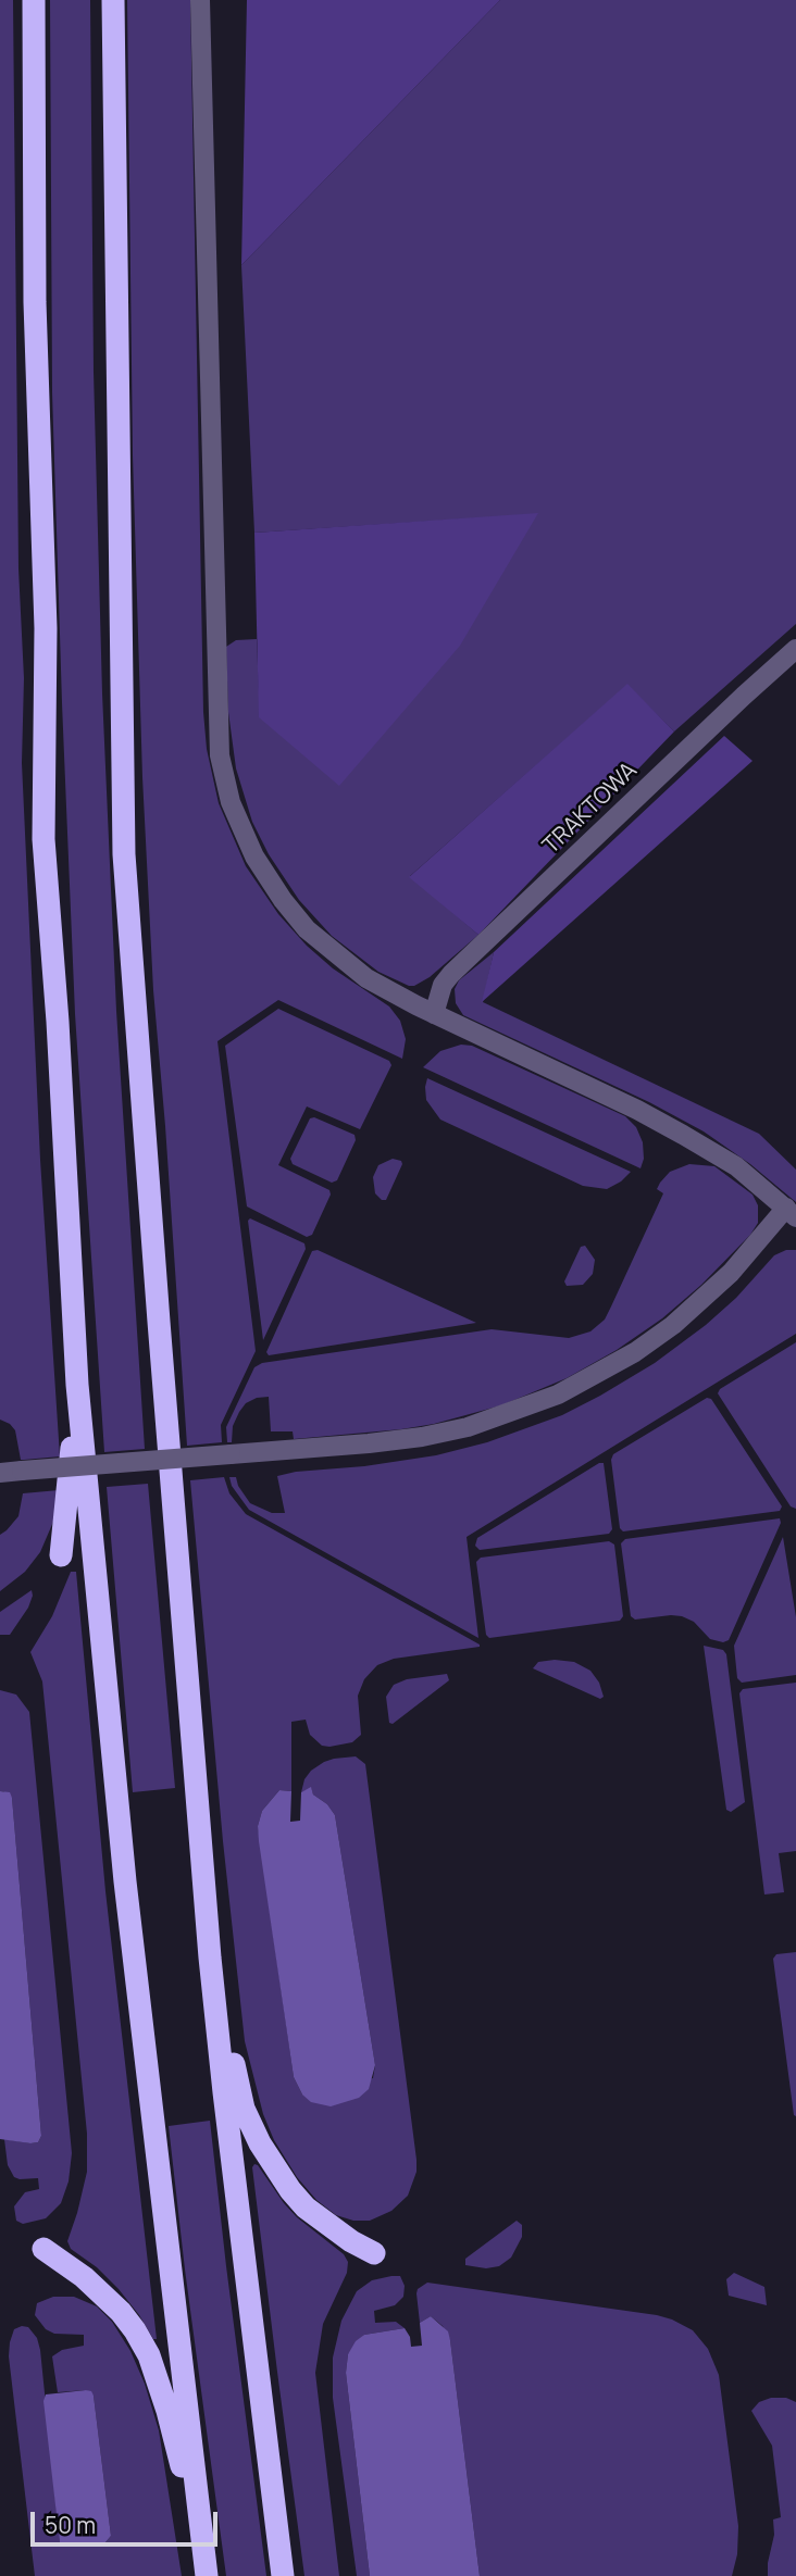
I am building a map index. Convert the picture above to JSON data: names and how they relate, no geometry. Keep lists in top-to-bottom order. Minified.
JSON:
{"streets":{"street":["TRAKTOWA"]},"scale_bar":"50 m"}
